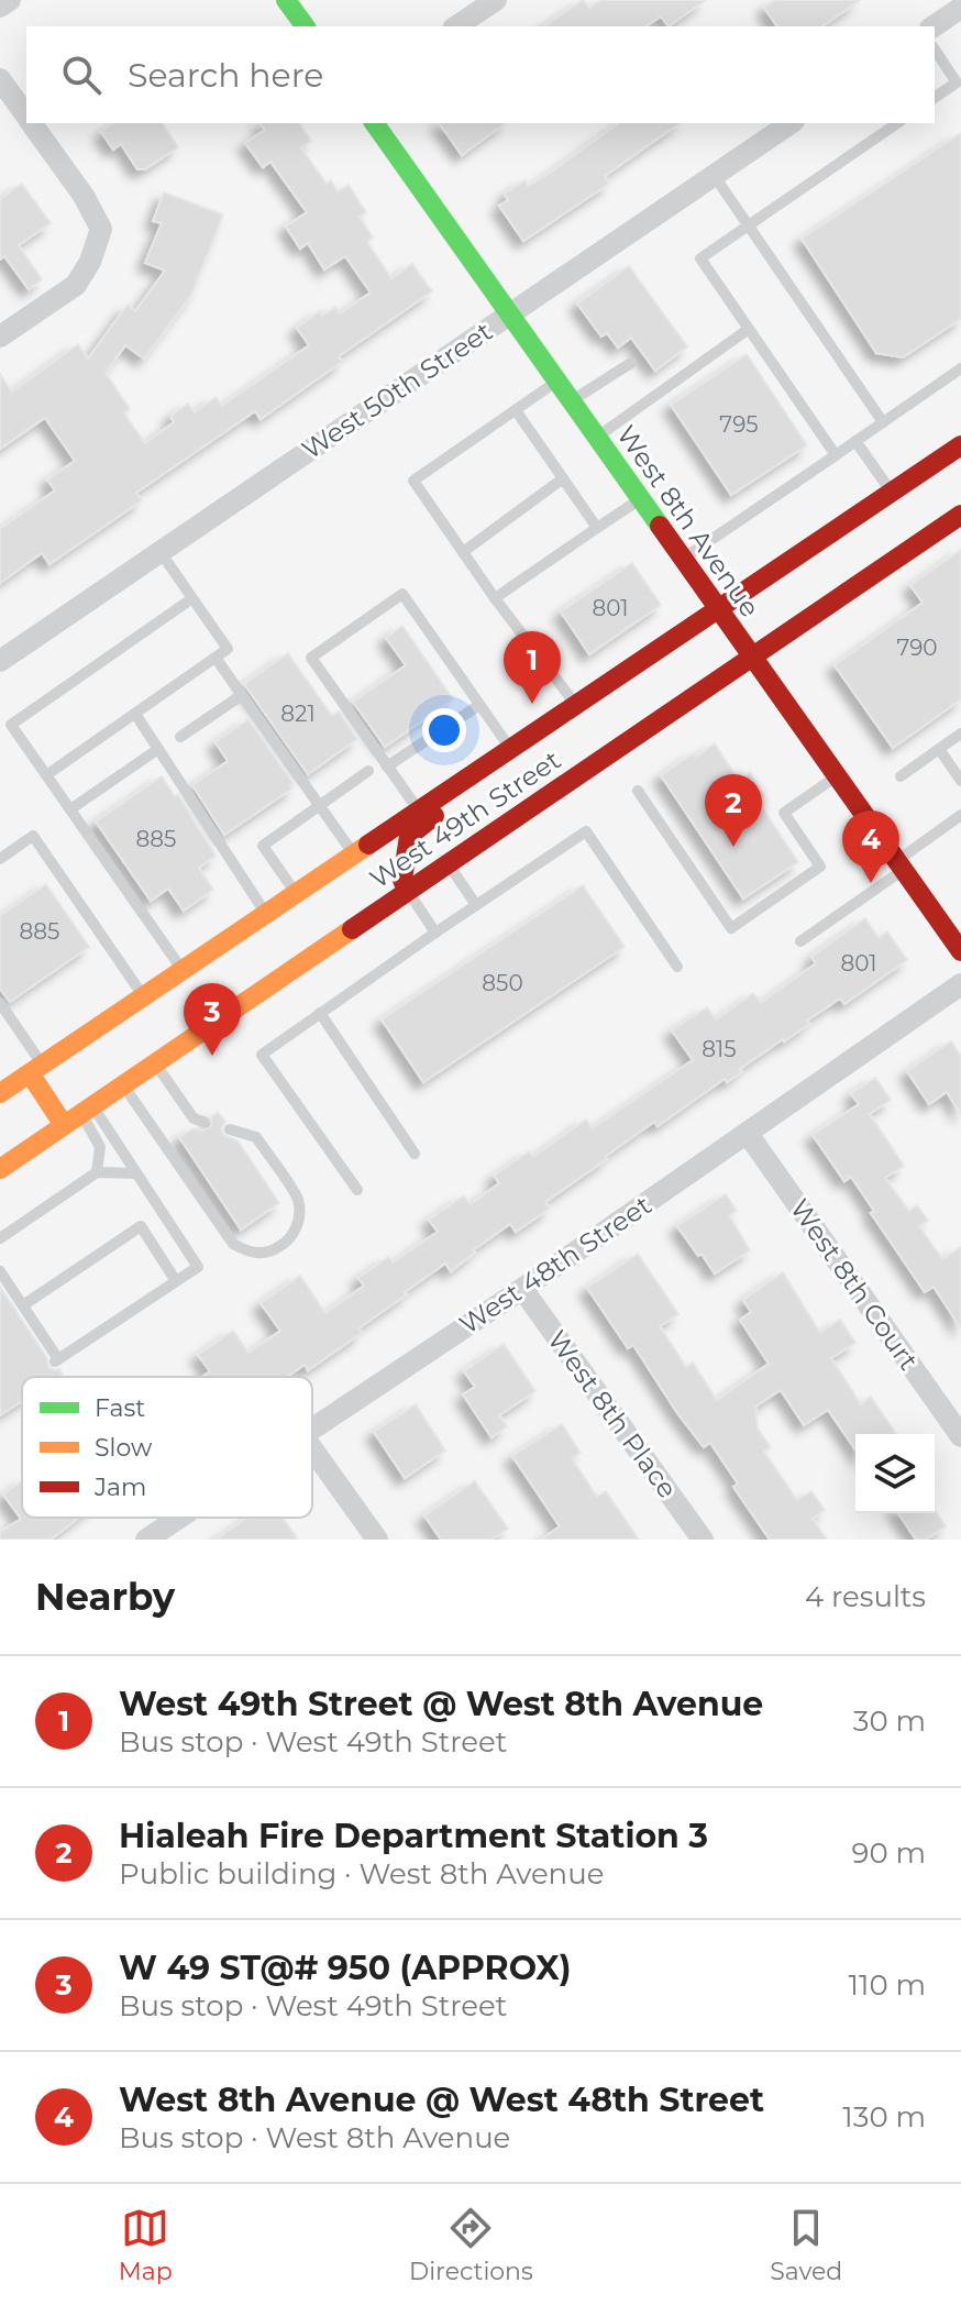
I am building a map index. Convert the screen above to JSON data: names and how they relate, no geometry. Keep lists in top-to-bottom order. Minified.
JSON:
{"streets":{"main road":["West 8th Avenue","West 49th Street"],"street":["West 50th Street","West 48th Street","West 8th Court","West 8th Place"]},"crossings":[["West 50th Street","West 8th Avenue"],["West 8th Avenue","West 49th Street"],["West 48th Street","West 8th Court"],["West 48th Street","West 8th Place"]],"house_numbers":["795","801","790","821","885","885","801","850","815"],"legend":["Fast","Slow","Jam"],"page":{"search":"Search here","pins":["1","2","4","3"],"heading":["Nearby","4 results"],"list":[{"mark":"1","name":"West 49th Street @ West 8th Avenue","note":"Bus stop · West 49th Street","value":"30 m"},{"mark":"2","name":"Hialeah Fire Department Station 3","note":"Public building · West 8th Avenue","value":"90 m"},{"mark":"3","name":"W 49 ST@# 950 (APPROX)","note":"Bus stop · West 49th Street","value":"110 m"},{"mark":"4","name":"West 8th Avenue @ West 48th Street","note":"Bus stop · West 8th Avenue","value":"130 m"}],"nav":["Map","Directions","Saved"]}}
